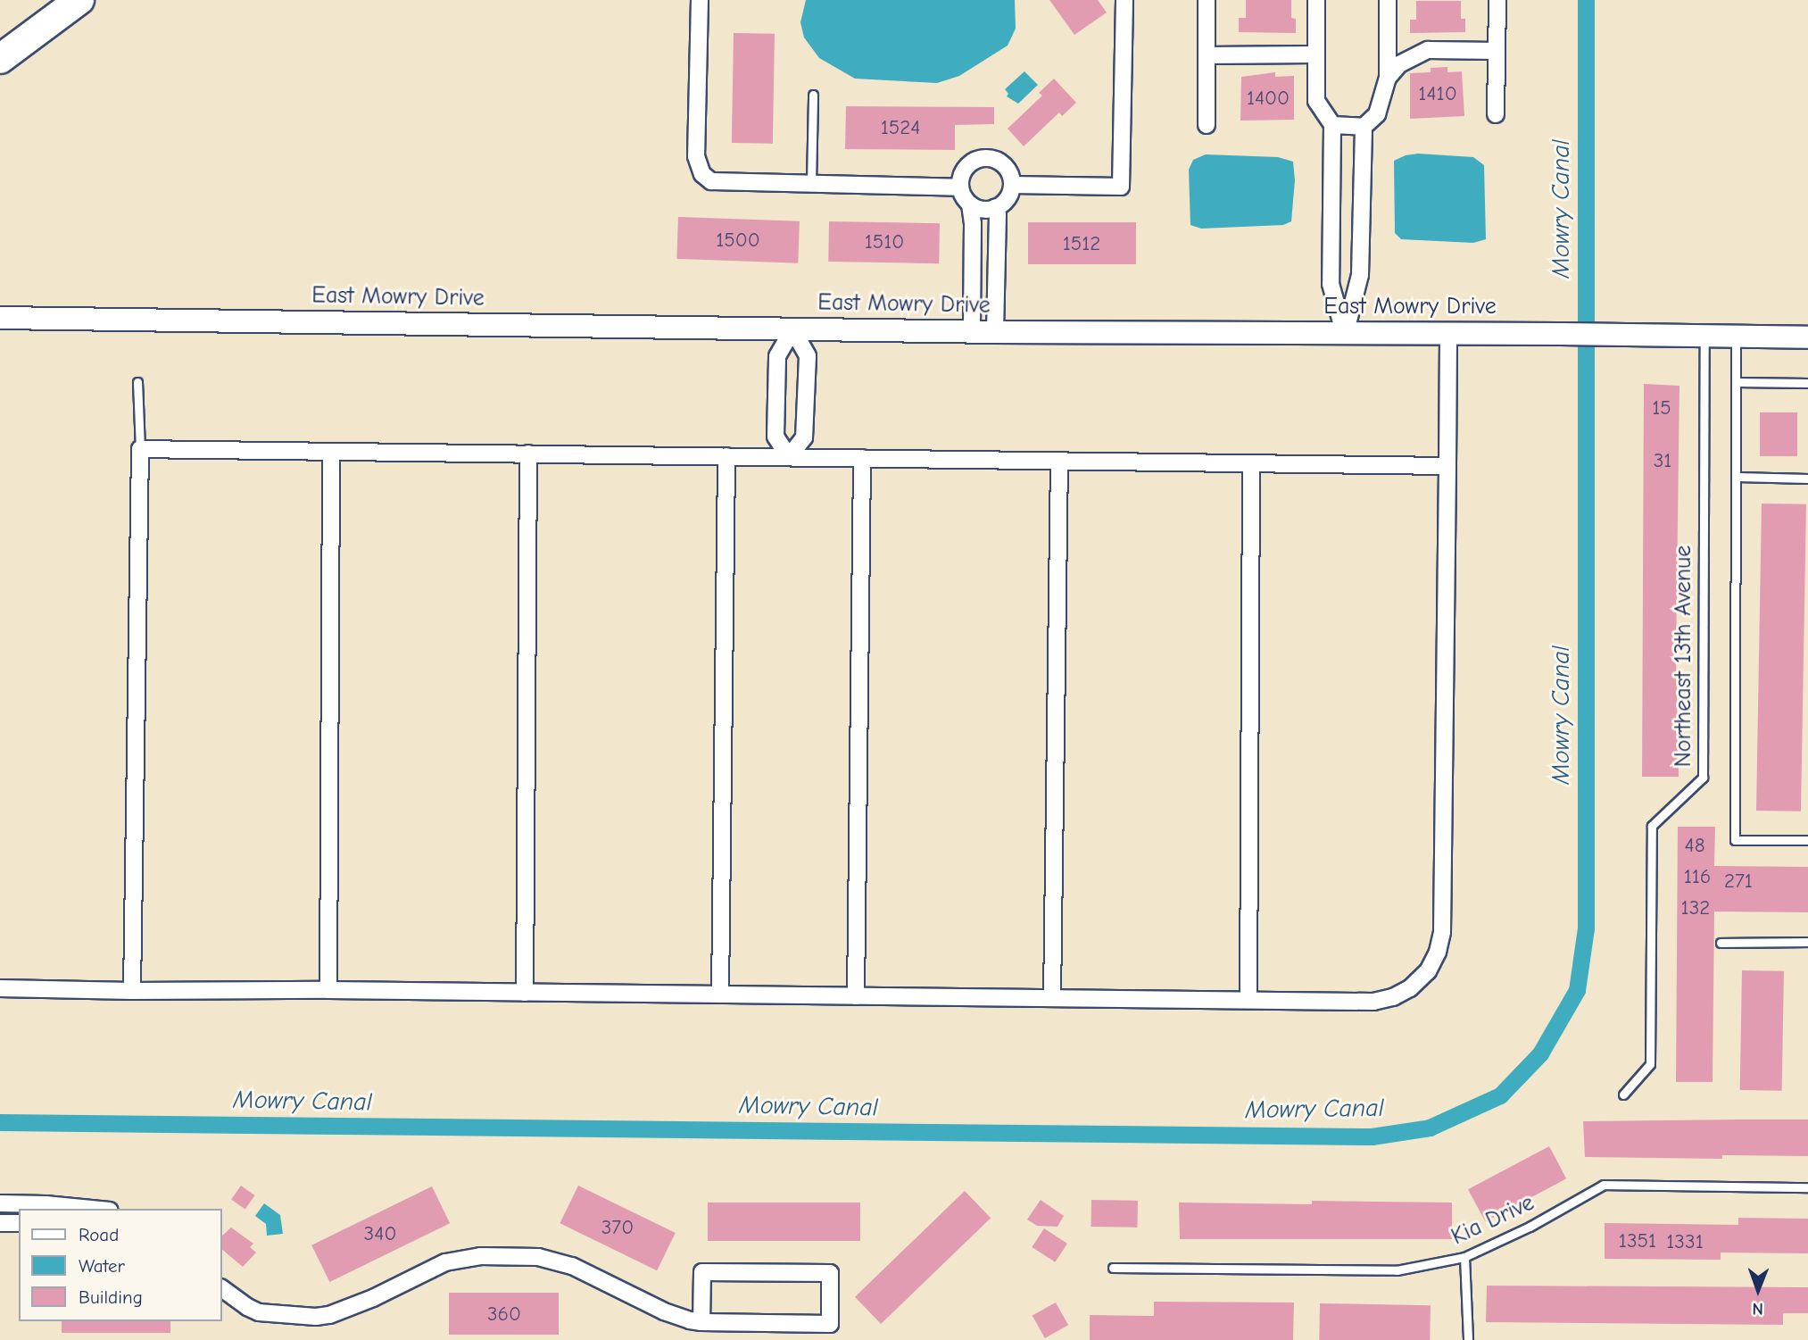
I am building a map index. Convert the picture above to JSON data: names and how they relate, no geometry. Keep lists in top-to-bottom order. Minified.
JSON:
{"streets":{"street":["East Mowry Drive"],"lane":["Northeast 13th Avenue","Kia Drive"]},"crossings":[["East Mowry Drive","Northeast 13th Avenue"]],"water":["Mowry Canal"],"house_numbers":["1410","1400","1524","1500","1510","1512","15","31","48","116","271","132","370","340","1351","1331","360"],"legend":["Road","Water","Building"],"north":"bottom"}
